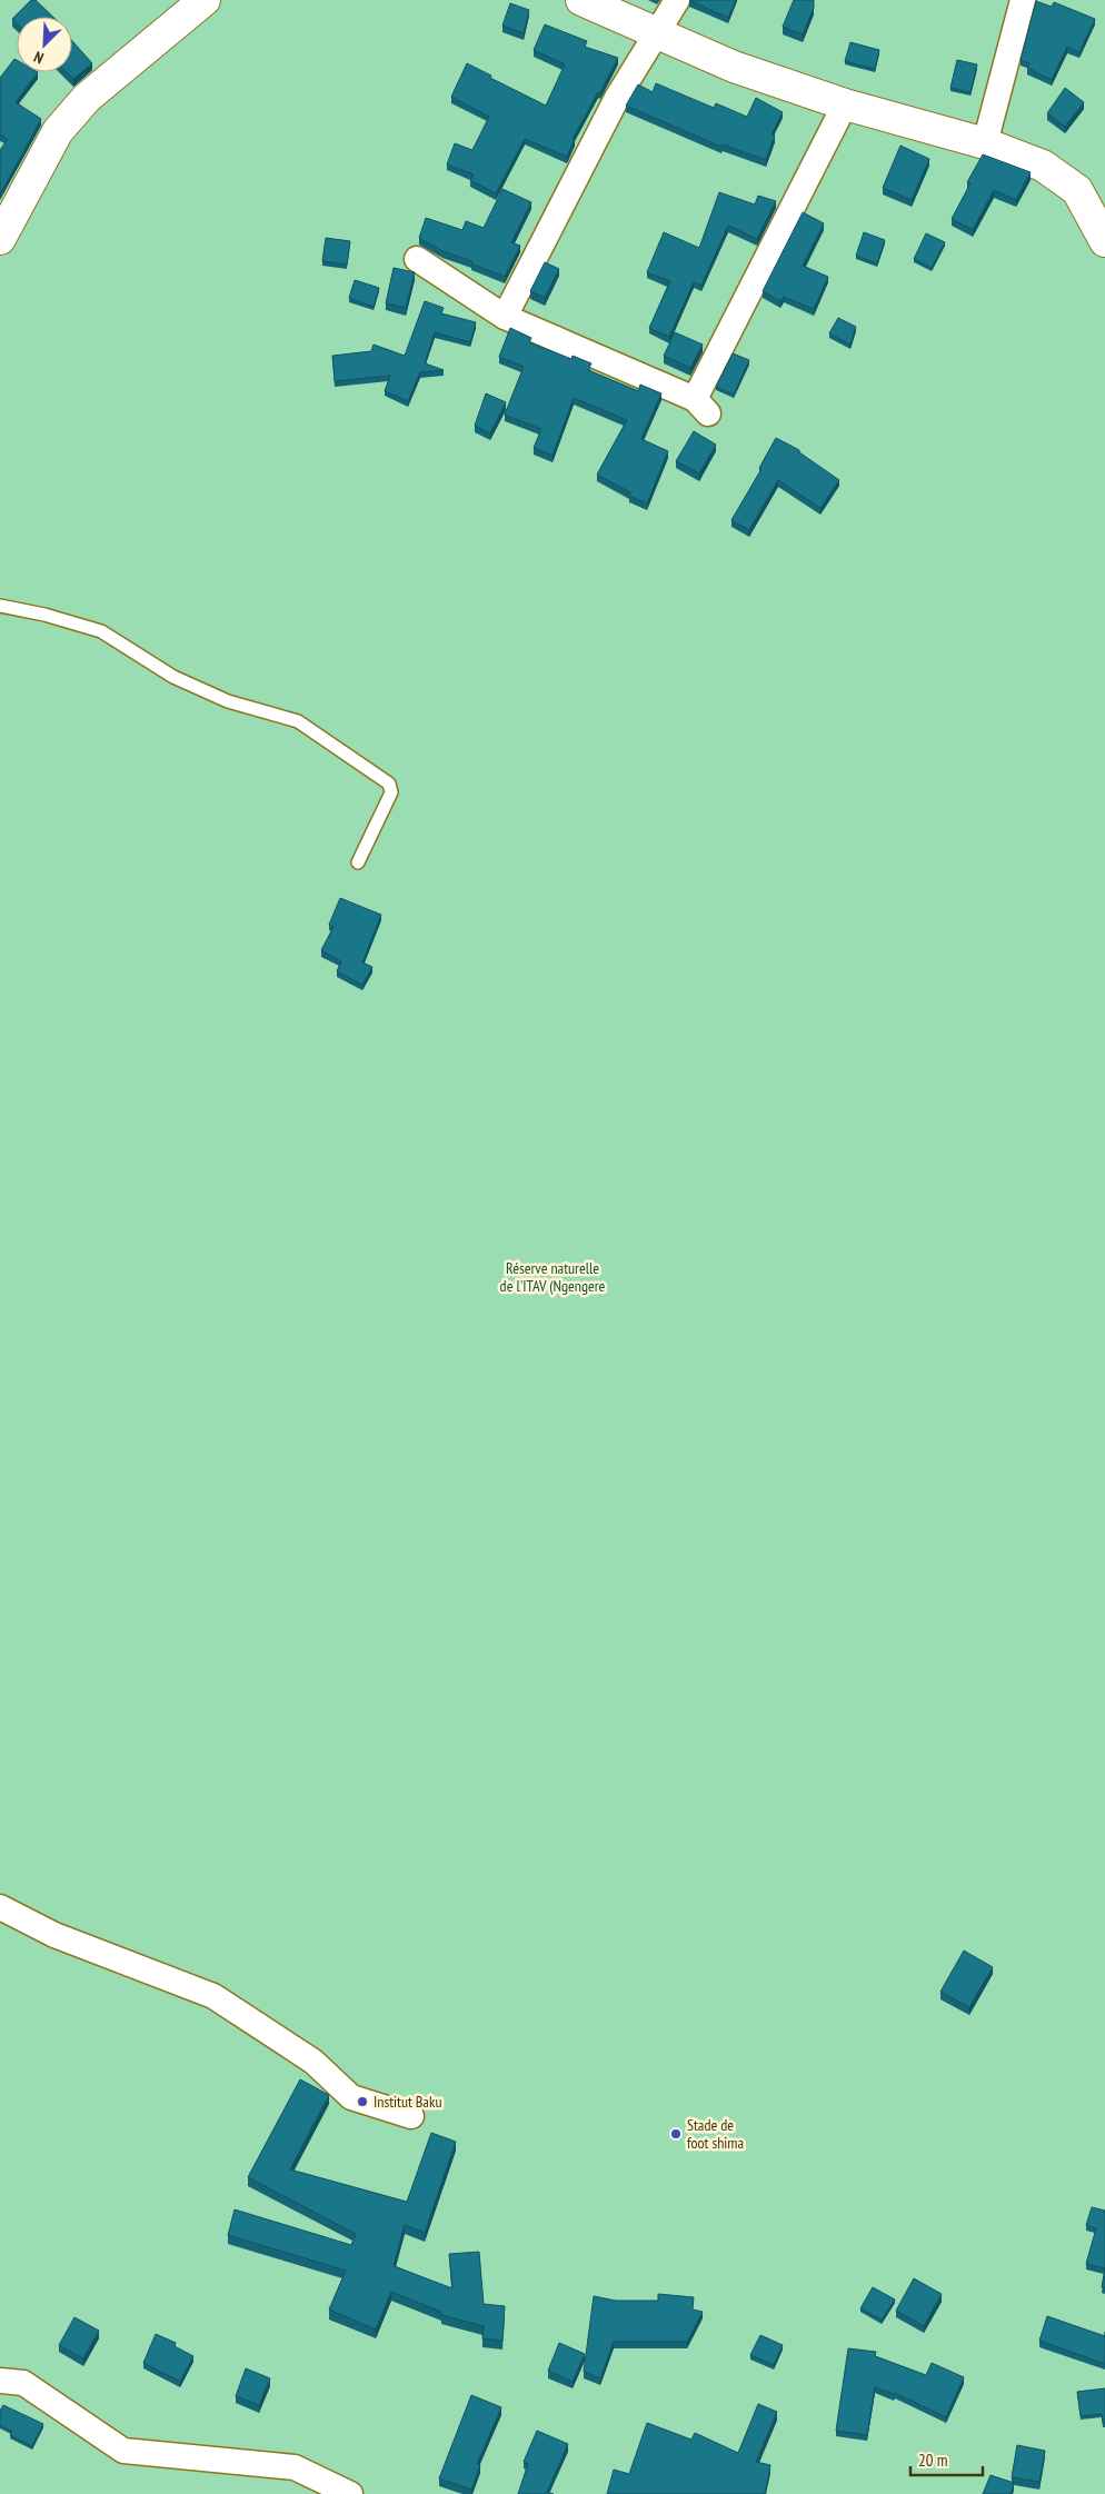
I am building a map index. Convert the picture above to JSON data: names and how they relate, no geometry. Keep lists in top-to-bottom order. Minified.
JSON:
{"parks":["Réserve naturelle de l'ITAV (Ngengere"],"places":["Institut Baku","Stade de foot shima"],"scale_bar":"20 m","north":"bottom left"}
